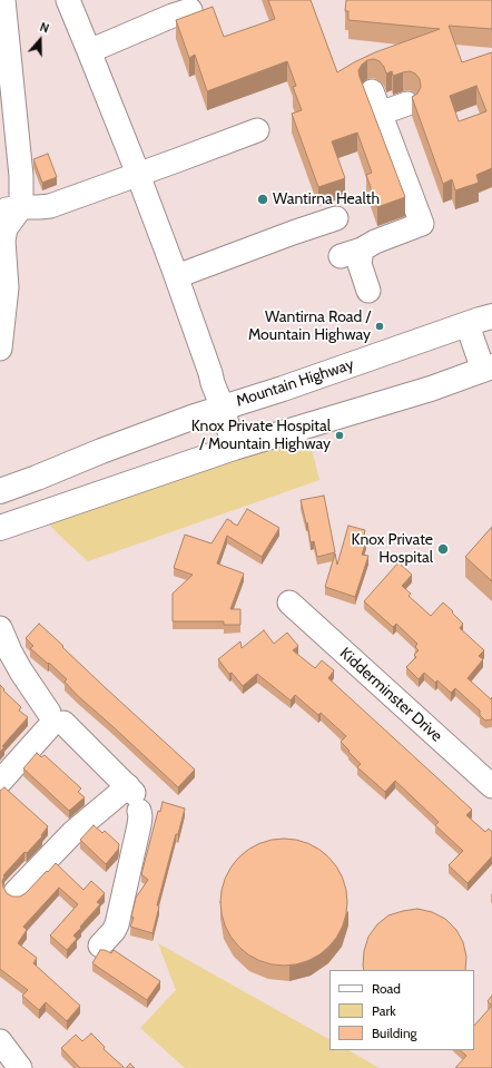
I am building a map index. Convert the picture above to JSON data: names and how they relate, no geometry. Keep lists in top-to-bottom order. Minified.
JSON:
{"streets":{"main road":["Mountain Highway"],"street":["Kidderminster Drive"]},"places":["Wantirna Health","Wantirna Road / Mountain Highway","Knox Private Hospital / Mountain Highway","Knox Private Hospital"],"legend":["Road","Park","Building"],"north":"top"}
